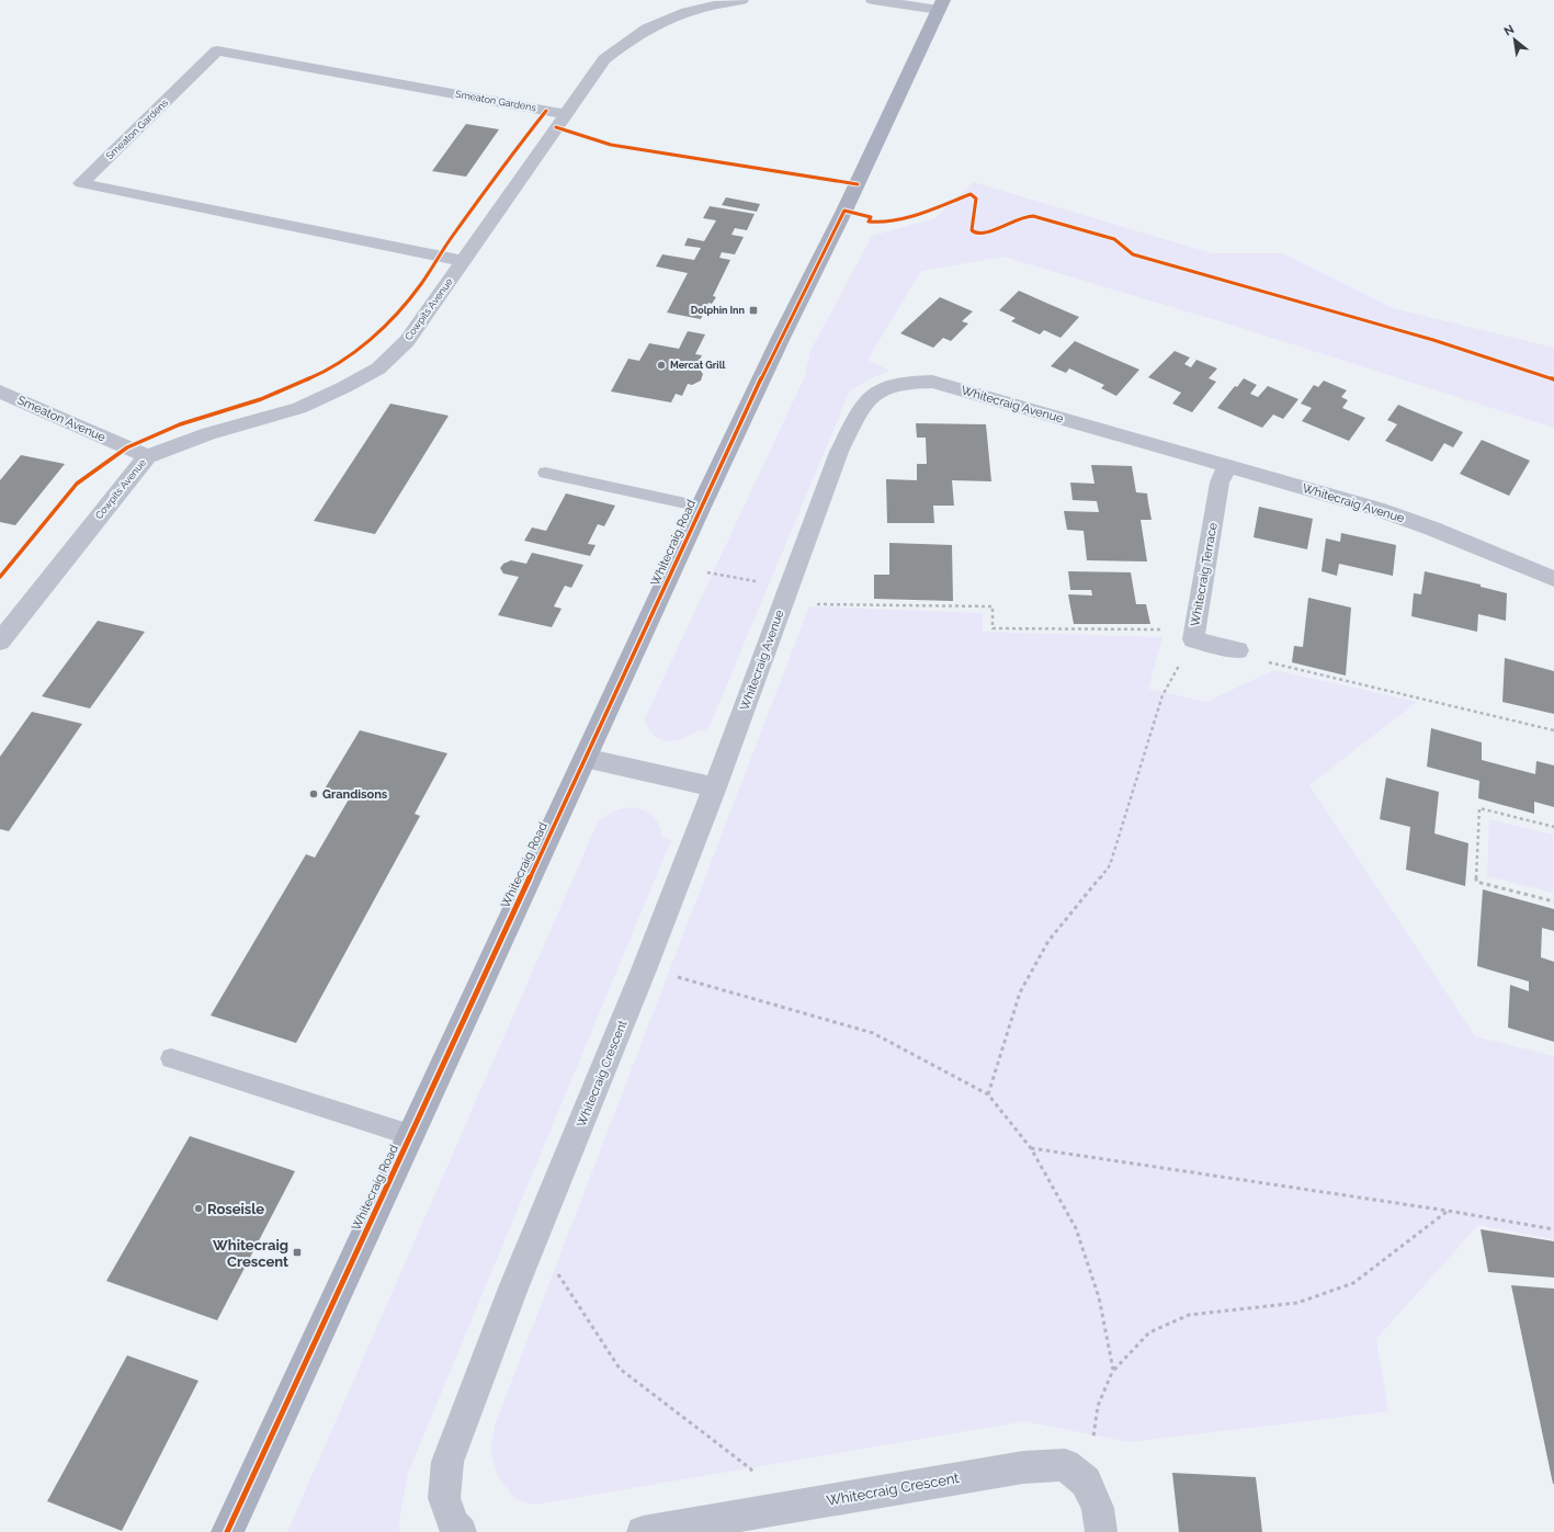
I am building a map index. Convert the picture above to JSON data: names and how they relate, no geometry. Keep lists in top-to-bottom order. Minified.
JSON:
{"streets":{"main road":["Whitecraig Road"],"street":["Smeaton Gardens","Cowpits Avenue","Whitecraig Avenue","Smeaton Avenue","Whitecraig Terrace","Whitecraig Crescent"]},"crossings":[["Smeaton Gardens","Cowpits Avenue"],["Cowpits Avenue","Smeaton Avenue"],["Whitecraig Avenue","Whitecraig Terrace"],["Whitecraig Avenue","Whitecraig Crescent"]],"places":{"transit":["Dolphin Inn","Whitecraig Crescent"],"other":["Mercat Grill","Grandisons","Roseisle"]},"north":"top left"}
